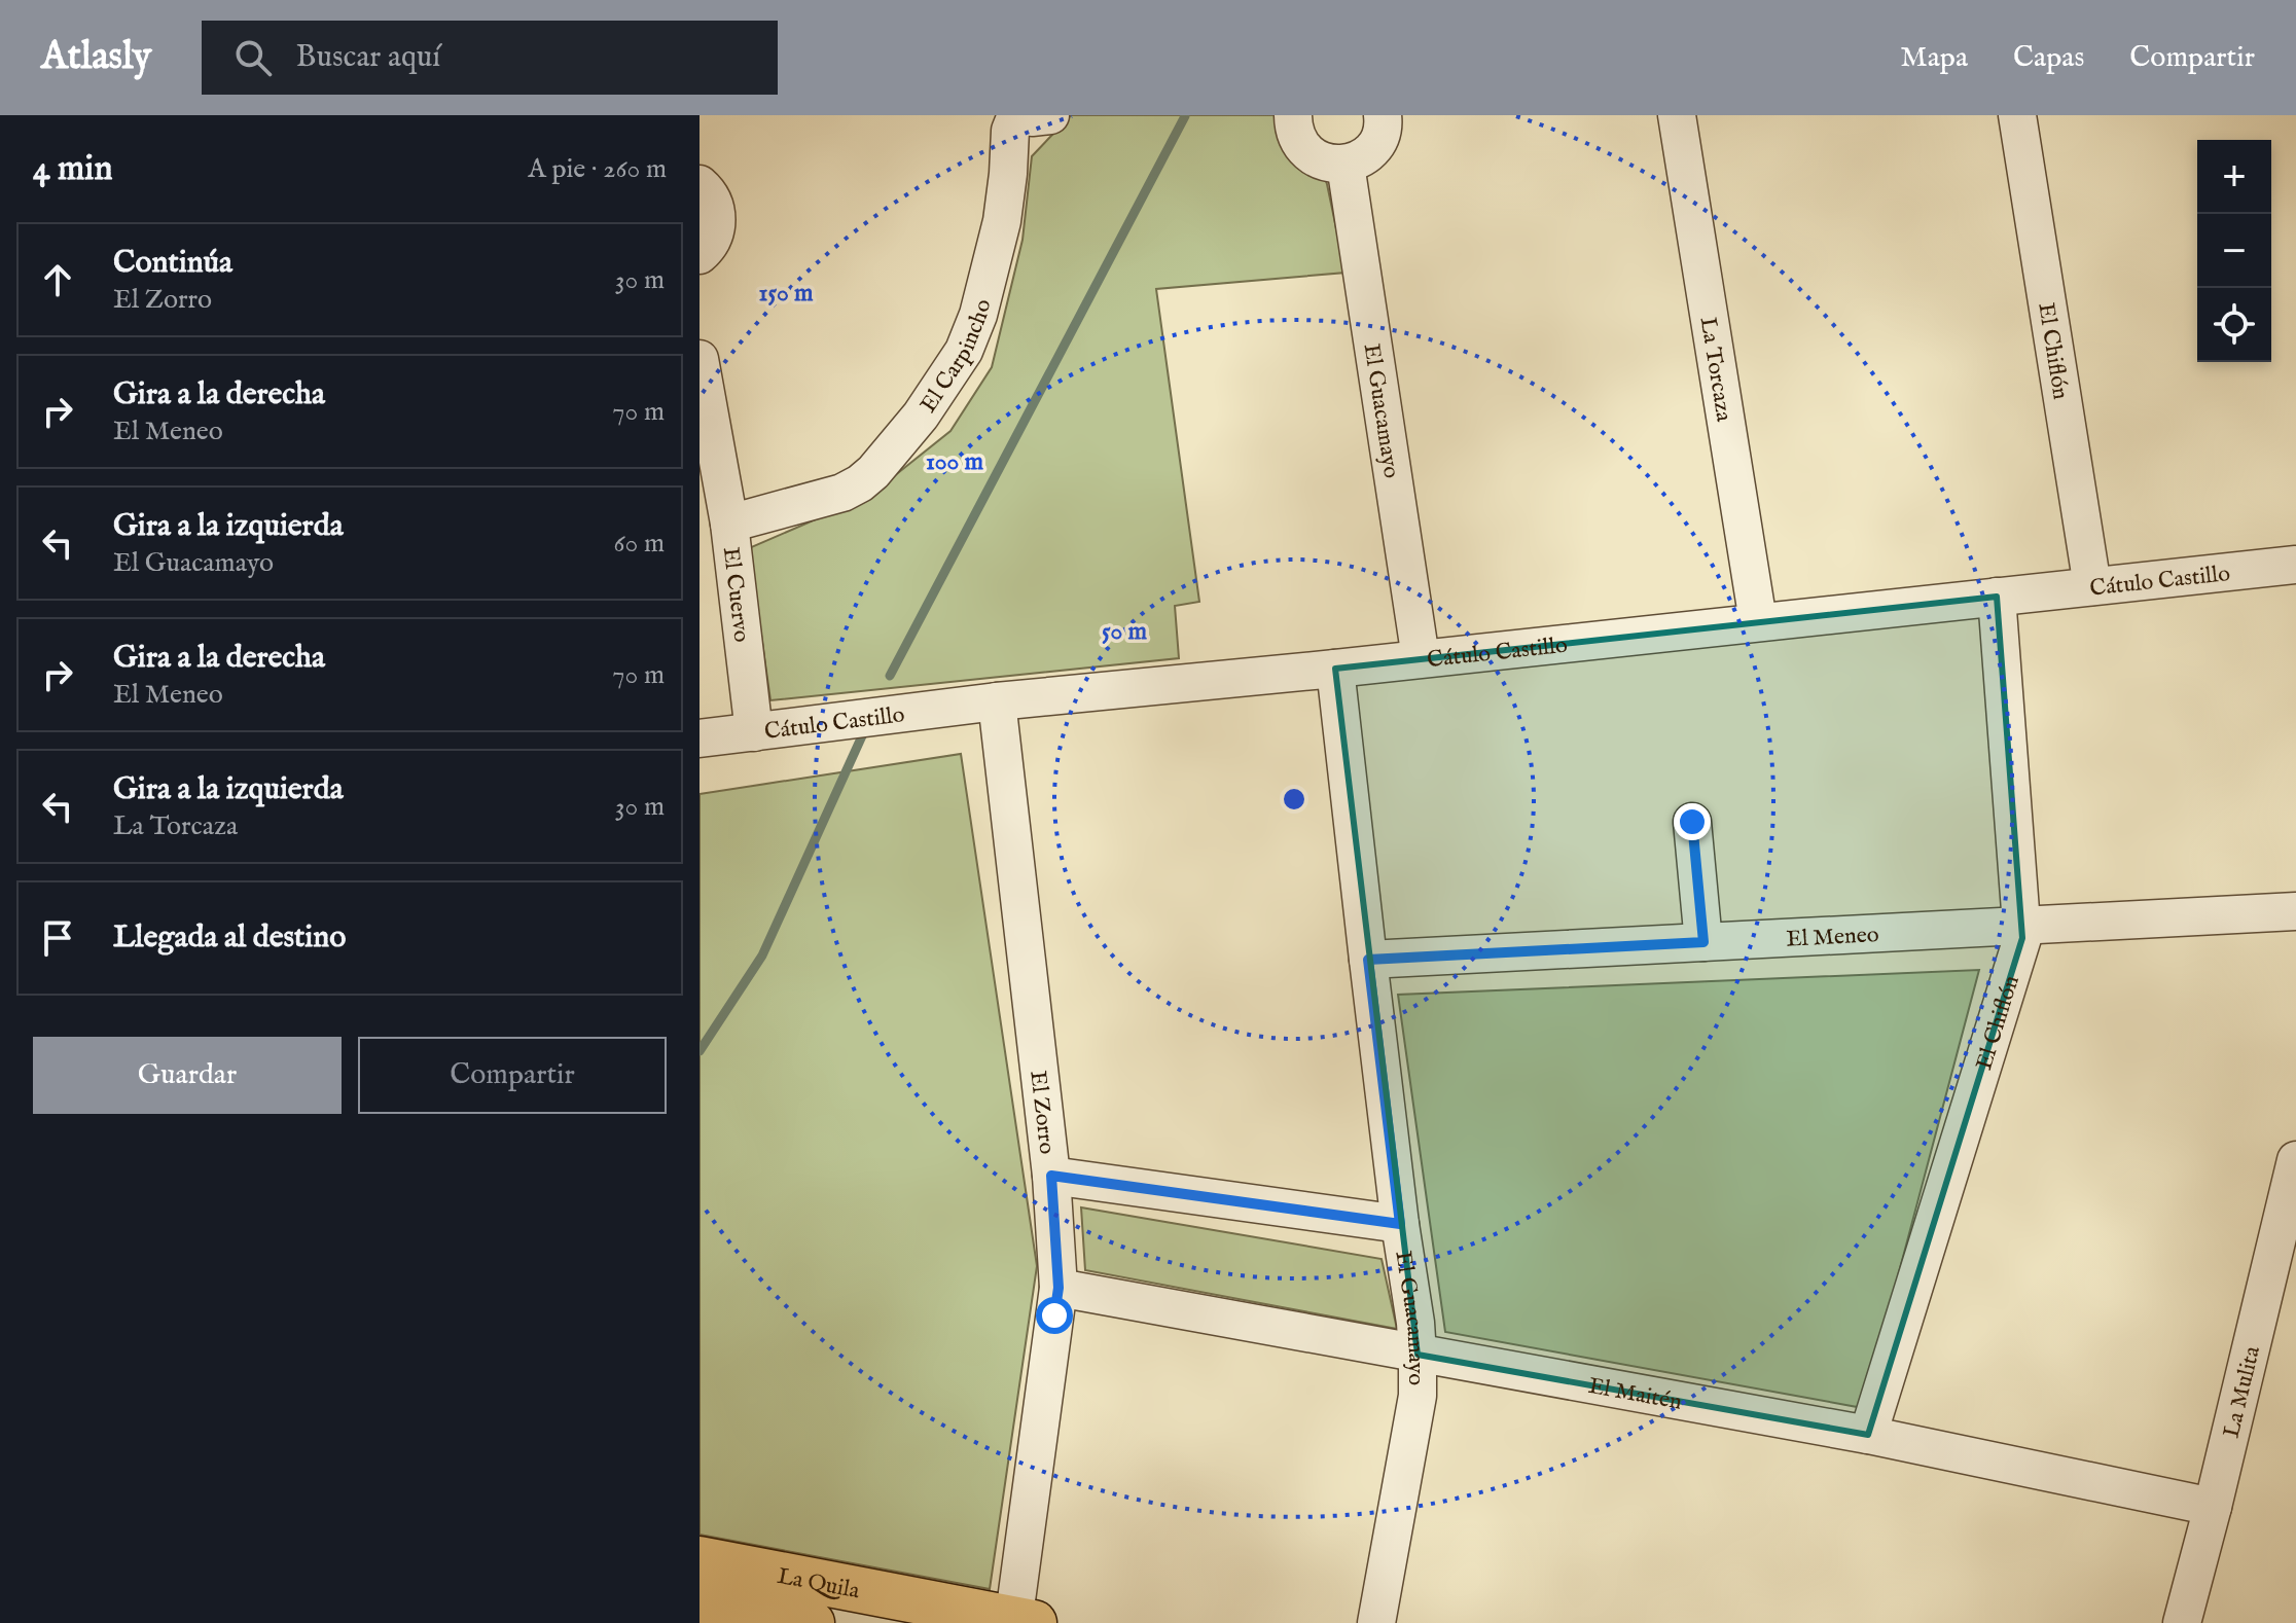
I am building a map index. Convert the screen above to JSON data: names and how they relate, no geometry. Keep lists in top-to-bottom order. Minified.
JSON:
{"streets":{"main road":["La Quila"],"street":["El Chiflón","El Carpincho","La Torcaza","El Guacamayo","Cátulo Castillo","El Cuervo","El Meneo","El Zorro","La Mulita","El Maitén"]},"crossings":[["El Chiflón","Cátulo Castillo"],["El Chiflón","El Meneo"],["El Chiflón","El Maitén"],["El Carpincho","El Cuervo"],["La Torcaza","Cátulo Castillo"],["El Guacamayo","Cátulo Castillo"],["El Guacamayo","El Meneo"],["El Guacamayo","El Maitén"],["Cátulo Castillo","El Cuervo"],["Cátulo Castillo","El Zorro"],["El Zorro","El Maitén"],["El Zorro","La Quila"],["La Mulita","El Maitén"]],"page":{"header":"Atlasly","search":"Buscar aquí","nav":["Mapa","Capas","Compartir"],"heading":["4 min","A pie · 260 m"],"map_buttons":["+","−"],"list":[["Continúa","El Zorro","30 m"],["Gira a la derecha","El Meneo","70 m"],["Gira a la izquierda","El Guacamayo","60 m"],["Gira a la derecha","El Meneo","70 m"],["Gira a la izquierda","La Torcaza","30 m"],"Llegada al destino"],"buttons":["Guardar","Compartir"]},"rings":["150 m","100 m","50 m"]}
